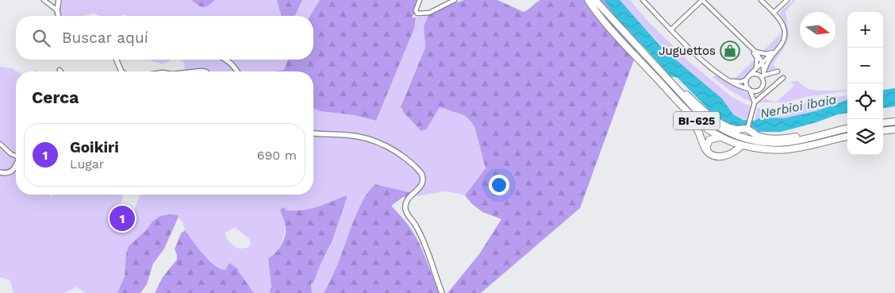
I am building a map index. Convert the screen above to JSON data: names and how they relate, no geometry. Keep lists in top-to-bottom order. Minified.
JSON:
{"streets":{"main road":["BI-625"]},"water":["Nerbioi ibaia"],"places":{"shop":["Juguettos"]},"north":"right","page":{"map_buttons":["+","−"],"search":"Buscar aquí","heading":"Cerca","list":[{"mark":"1","name":"Goikiri","note":"Lugar","value":"690 m"}],"pins":"1"}}
